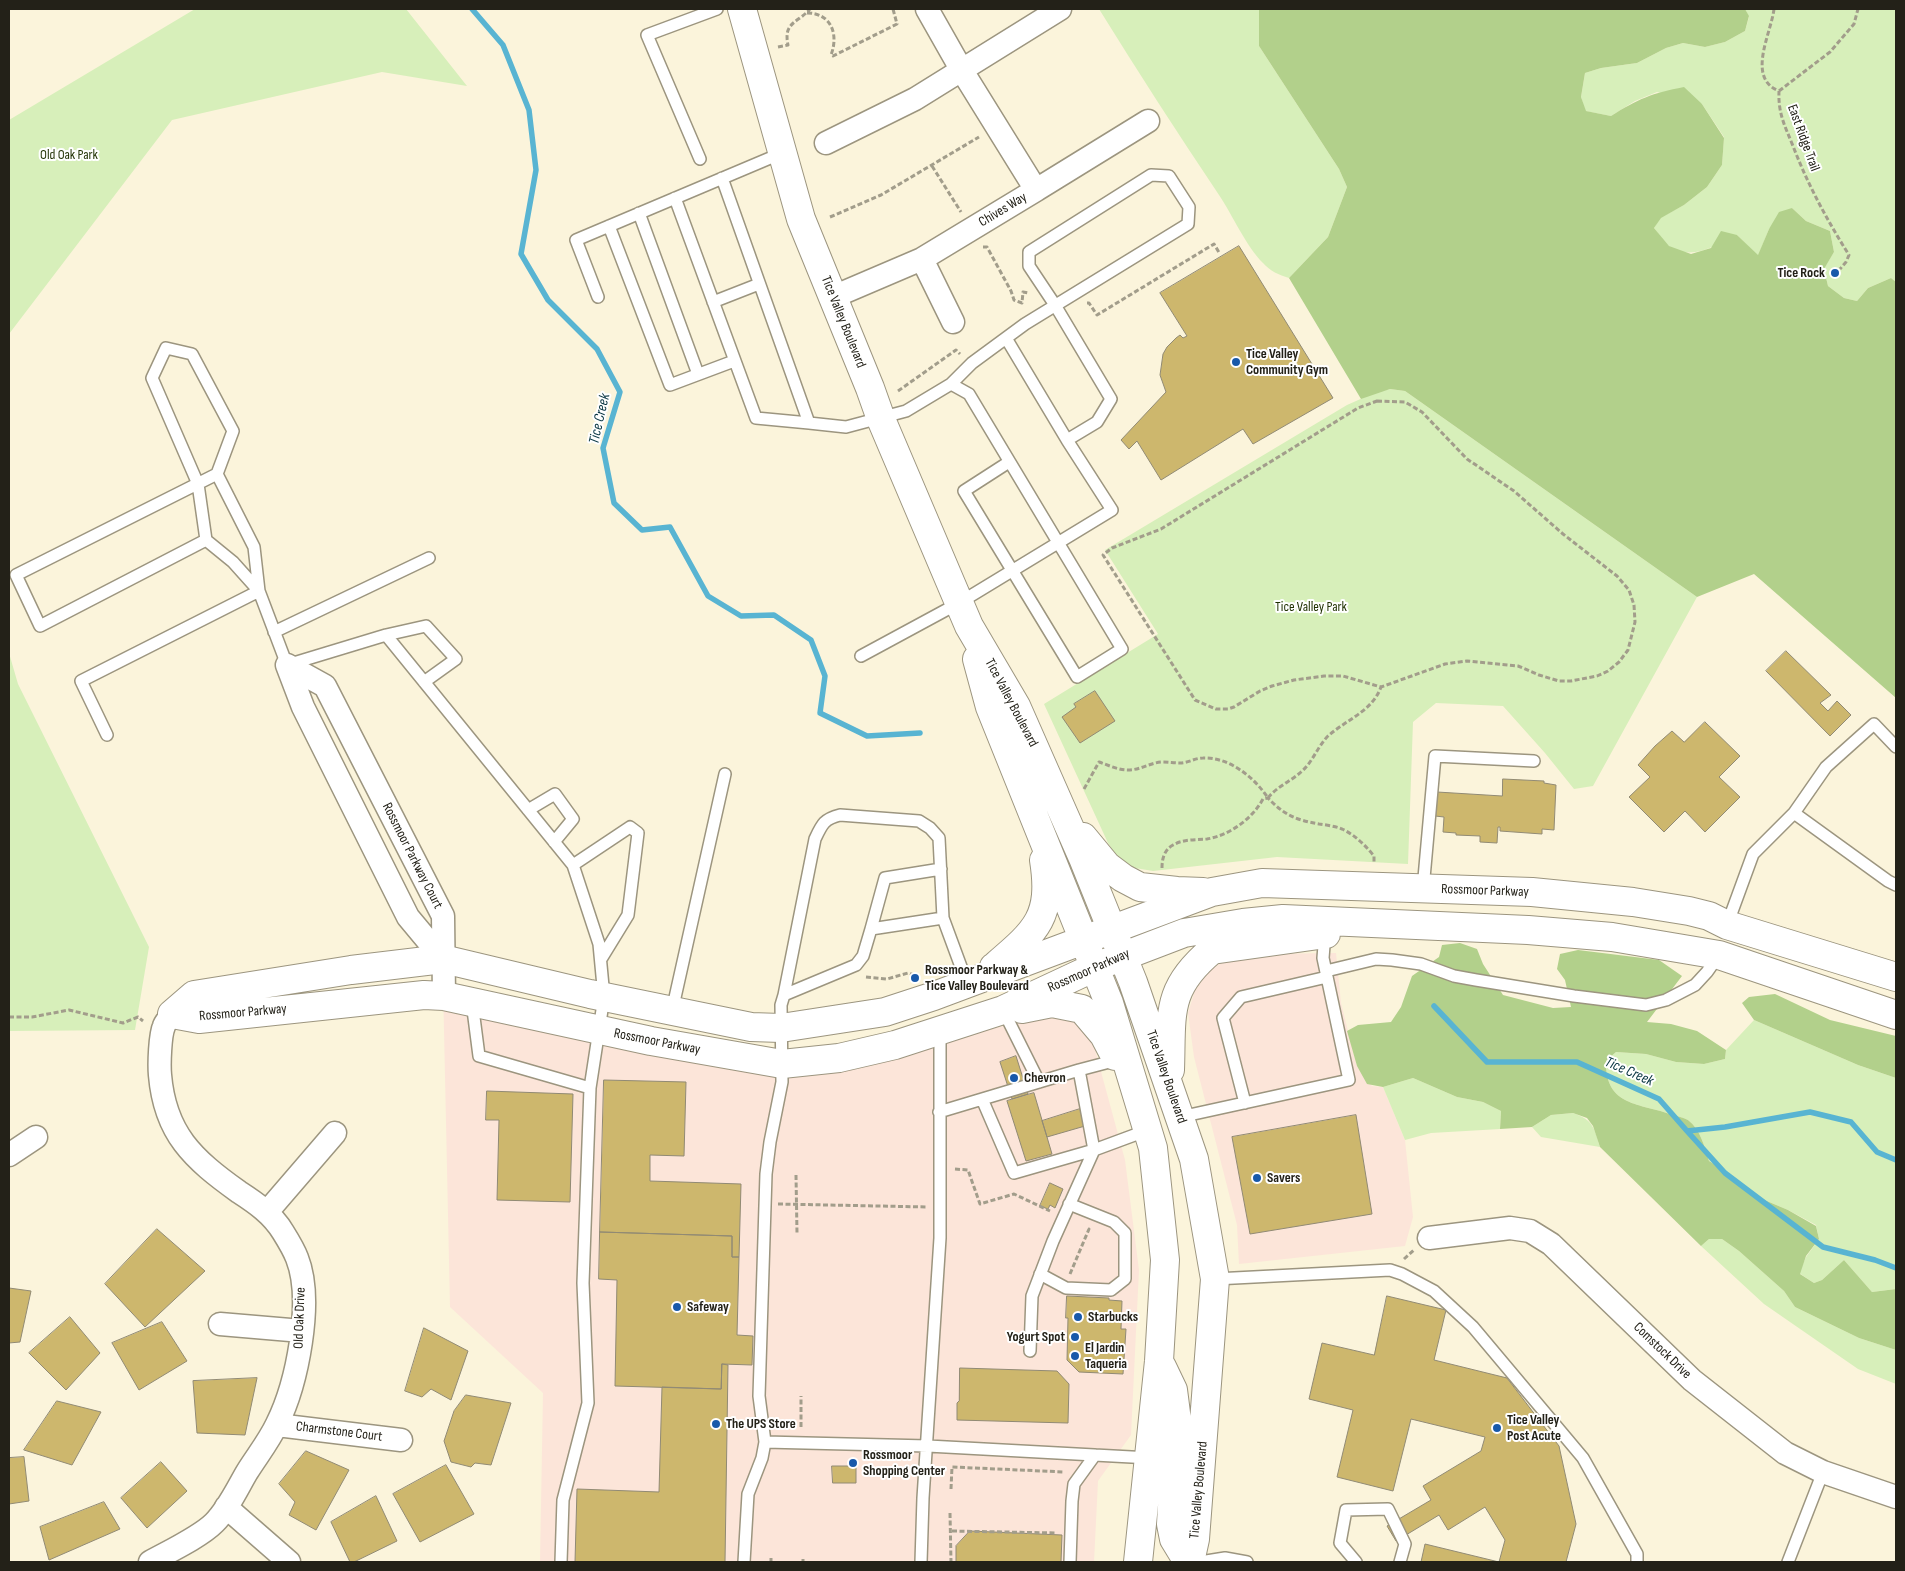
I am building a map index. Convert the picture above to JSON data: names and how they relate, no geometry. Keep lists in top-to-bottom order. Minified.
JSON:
{"streets":{"street":["Chives Way","Tice Valley Boulevard","Rossmoor Parkway Court","Rossmoor Parkway","Old Oak Drive","Comstock Drive","Charmstone Court"],"path":["East Ridge Trail"]},"crossings":[["Chives Way","Tice Valley Boulevard"],["Tice Valley Boulevard","Rossmoor Parkway"],["Rossmoor Parkway Court","Rossmoor Parkway"],["Rossmoor Parkway","Old Oak Drive"],["Old Oak Drive","Charmstone Court"]],"water":["Tice Creek"],"parks":["Old Oak Park","Tice Valley Park"],"places":["Tice Rock","Tice Valley Community Gym","Rossmoor Parkway & Tice Valley Boulevard","Chevron","Savers","Safeway","Starbucks","Yogurt Spot","El Jardin Taqueria","The UPS Store","Tice Valley Post Acute","Rossmoor Shopping Center"]}
